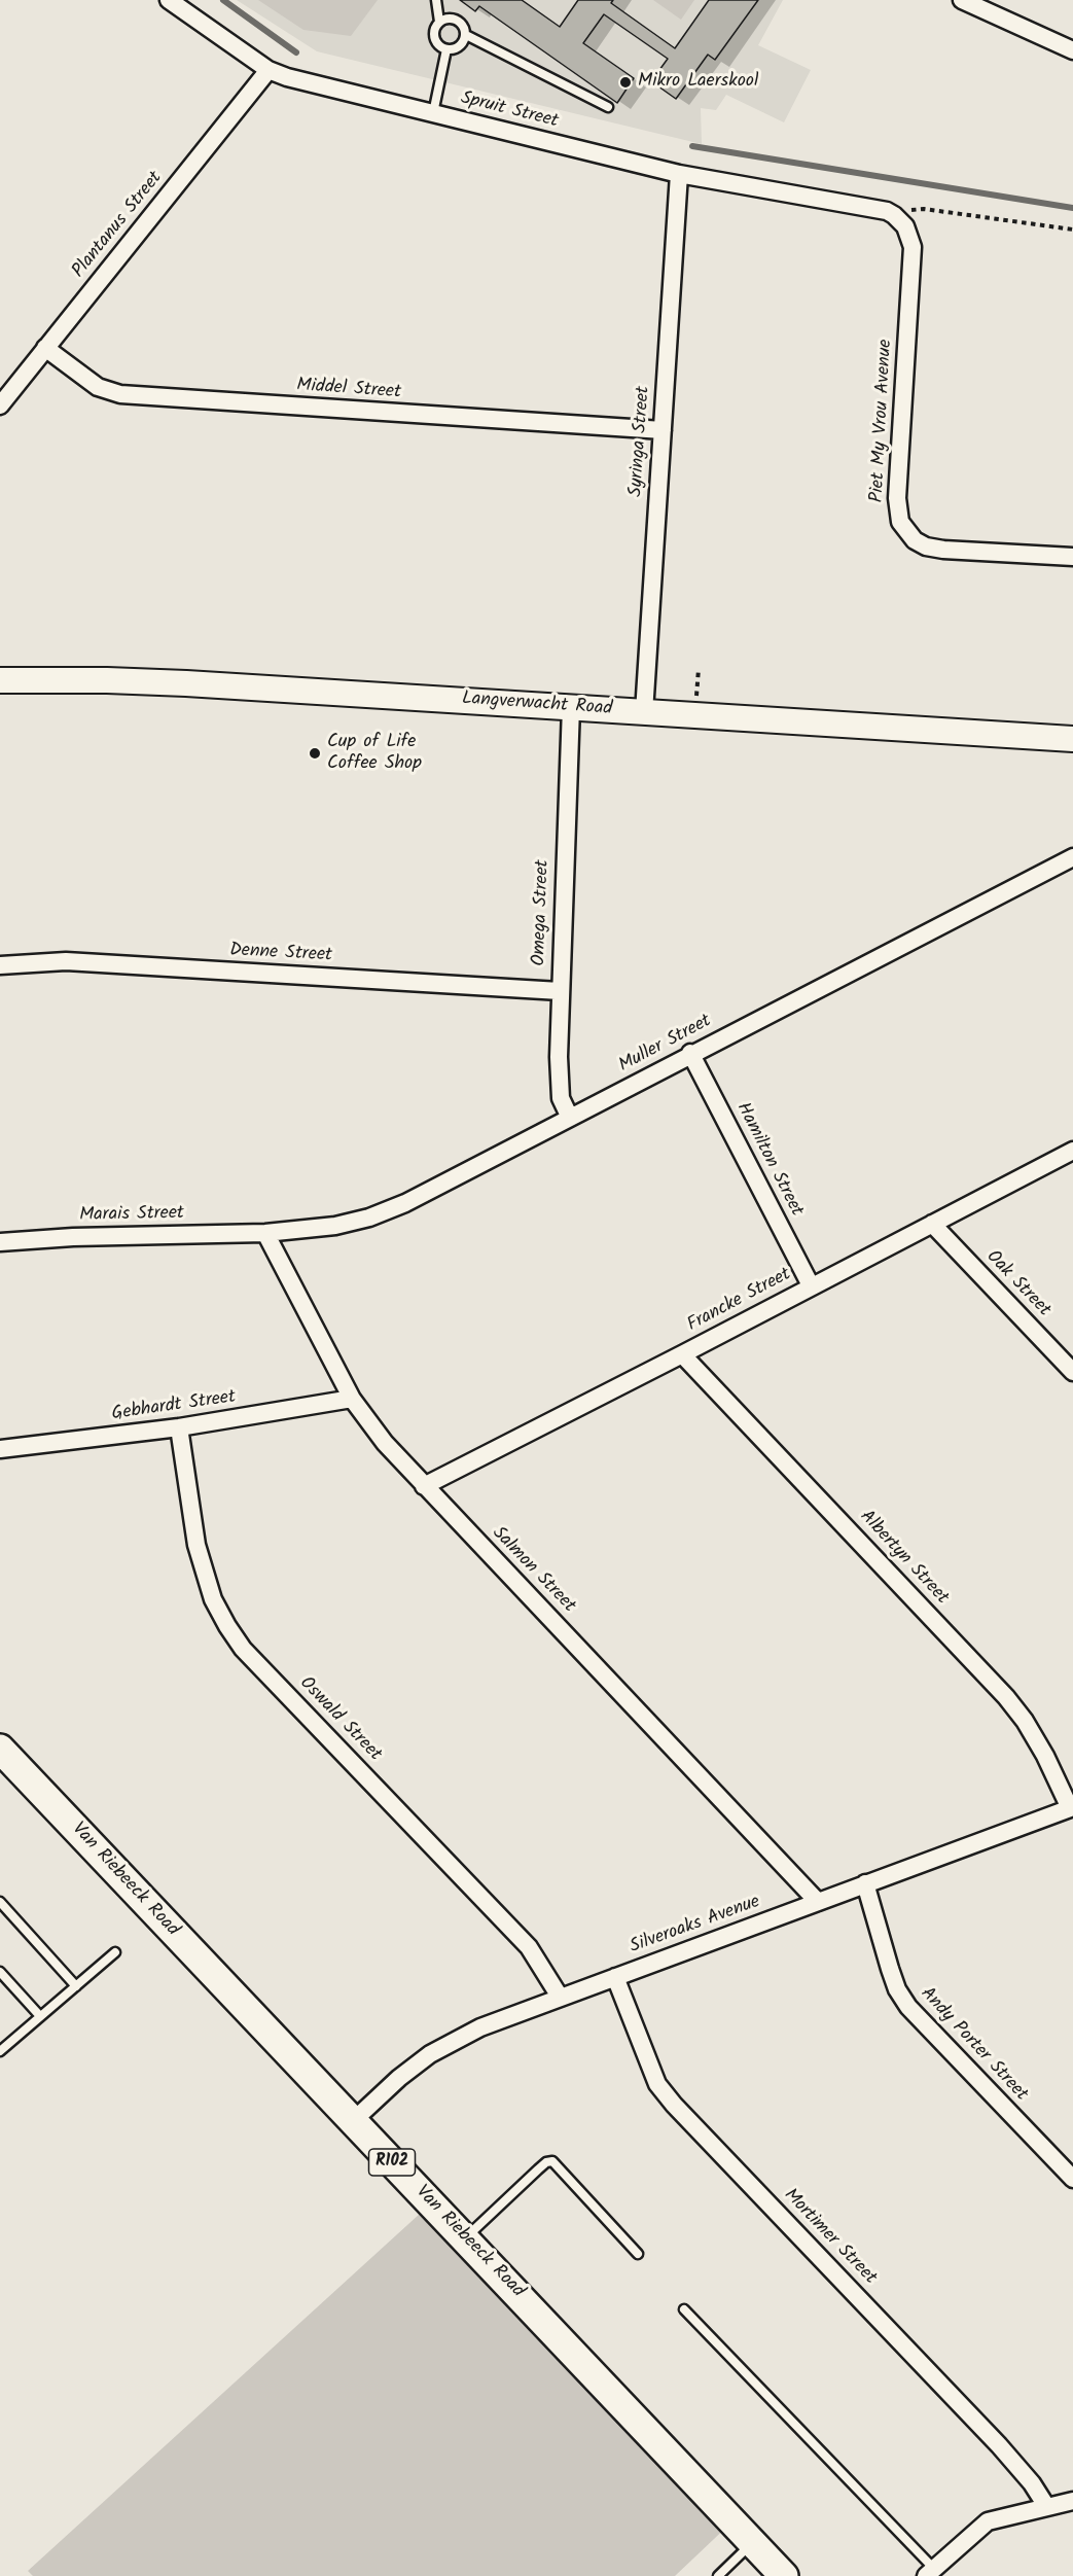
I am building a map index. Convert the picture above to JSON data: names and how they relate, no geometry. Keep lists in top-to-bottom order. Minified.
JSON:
{"streets":{"main road":["Van Riebeeck Road","R102"],"street":["Spruit Street","Plantanus Street","Middel Street","Piet My Vrou Avenue","Syringa Street","Langverwacht Road","Omega Street","Denne Street","Muller Street","Hamilton Street","Marais Street","Oak Street","Francke Street","Gebhardt Street","Albertyn Street","Salmon Street","Oswald Street","Silveroaks Avenue","Andy Porter Street","Mortimer Street"]},"crossings":[["Spruit Street","Plantanus Street"],["Spruit Street","Piet My Vrou Avenue"],["Spruit Street","Syringa Street"],["Plantanus Street","Middel Street"],["Middel Street","Syringa Street"],["Syringa Street","Langverwacht Road"],["Langverwacht Road","Omega Street"],["Omega Street","Denne Street"],["Omega Street","Muller Street"],["Muller Street","Hamilton Street"],["Muller Street","Marais Street"],["Muller Street","Salmon Street"],["Hamilton Street","Francke Street"],["Marais Street","Salmon Street"],["Oak Street","Francke Street"],["Francke Street","Albertyn Street"],["Francke Street","Salmon Street"],["Gebhardt Street","Salmon Street"],["Gebhardt Street","Oswald Street"],["Albertyn Street","Silveroaks Avenue"],["Salmon Street","Silveroaks Avenue"],["Oswald Street","Silveroaks Avenue"],["Van Riebeeck Road","Silveroaks Avenue"],["Silveroaks Avenue","Andy Porter Street"],["Silveroaks Avenue","Mortimer Street"]],"places":["Mikro Laerskool","Cup of Life Coffee Shop"]}
